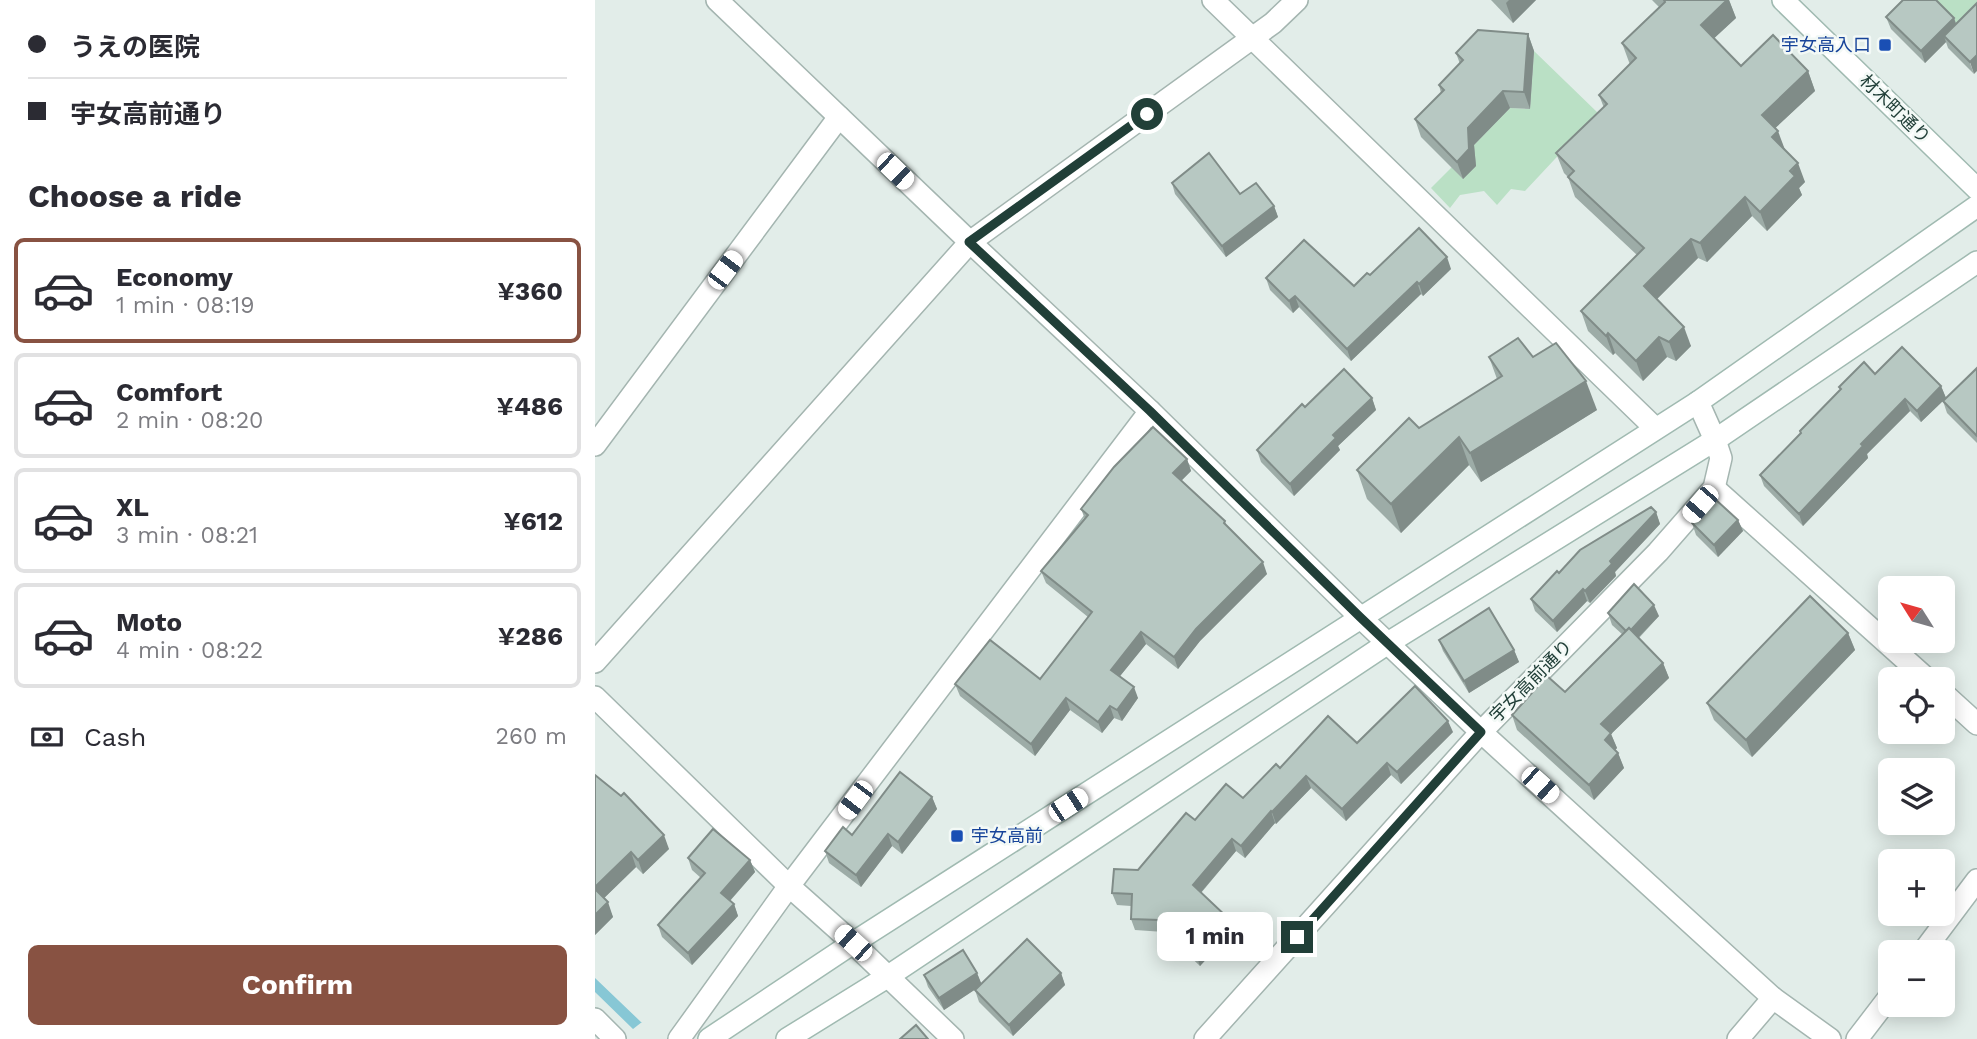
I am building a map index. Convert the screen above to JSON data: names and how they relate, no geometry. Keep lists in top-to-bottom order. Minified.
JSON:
{"streets":{"street":["材木町通り","宇女高前通り"]},"places":{"transit":["宇女高入口","宇女高前"]},"north":"top left","page":{"banner":["うえの医院","宇女高前通り"],"heading":"Choose a ride","list":[{"name":"Economy","note":"1 min · 08:19","value":"¥360"},{"name":"Comfort","note":"2 min · 08:20","value":"¥486"},{"name":"XL","note":"3 min · 08:21","value":"¥612"},{"name":"Moto","note":"4 min · 08:22","value":"¥286"}],"map_buttons":["+","−"],"pay":["Cash","260 m"],"bubble":"1 min","buttons":"Confirm"}}
